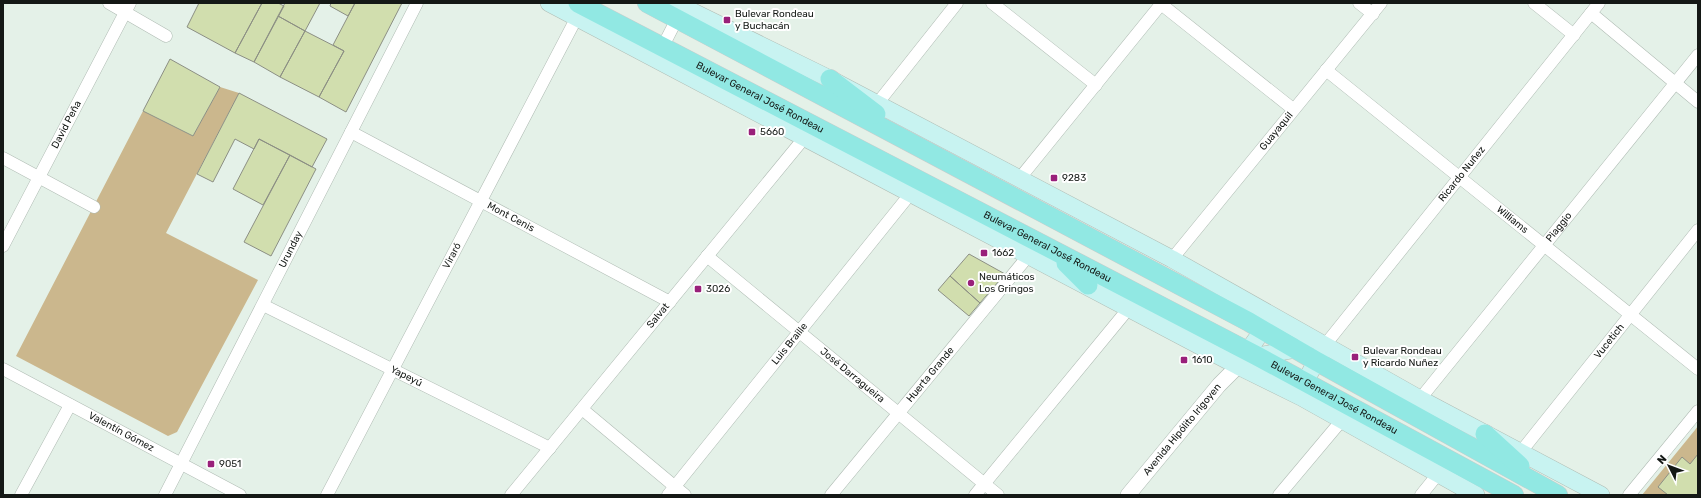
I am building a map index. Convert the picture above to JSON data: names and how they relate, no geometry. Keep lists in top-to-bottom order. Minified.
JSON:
{"streets":{"main road":["Bulevar General José Rondeau"],"street":["David Peña","Guayaquil","Ricardo Nuñez","Mont Cenis","Williams","Piaggio","Urunday","Viraró","Salvat","Vucetich","Luis Braille","José Darragueira","Huerta Grande","Yapeyú","Avenida Hipólito Irigoyen","Valentín Gómez"]},"crossings":[["Bulevar General José Rondeau","Viraró"],["Bulevar General José Rondeau","Salvat"],["Bulevar General José Rondeau","Luis Braille"],["Bulevar General José Rondeau","Huerta Grande"],["Bulevar General José Rondeau","Avenida Hipólito Irigoyen"],["Guayaquil","Williams"],["Ricardo Nuñez","Williams"],["Mont Cenis","Urunday"],["Mont Cenis","Viraró"],["Mont Cenis","Salvat"],["Williams","Piaggio"],["Williams","Vucetich"],["Urunday","Yapeyú"],["Urunday","Valentín Gómez"],["Viraró","Yapeyú"],["Salvat","José Darragueira"],["Salvat","Yapeyú"],["Luis Braille","José Darragueira"],["José Darragueira","Huerta Grande"]],"places":{"transit":["Bulevar Rondeau y Buchacán","5660","9283","1662","3026","Bulevar Rondeau y Ricardo Nuñez","1610","9051"],"other":["Neumáticos Los Gringos"]},"north":"top left"}
